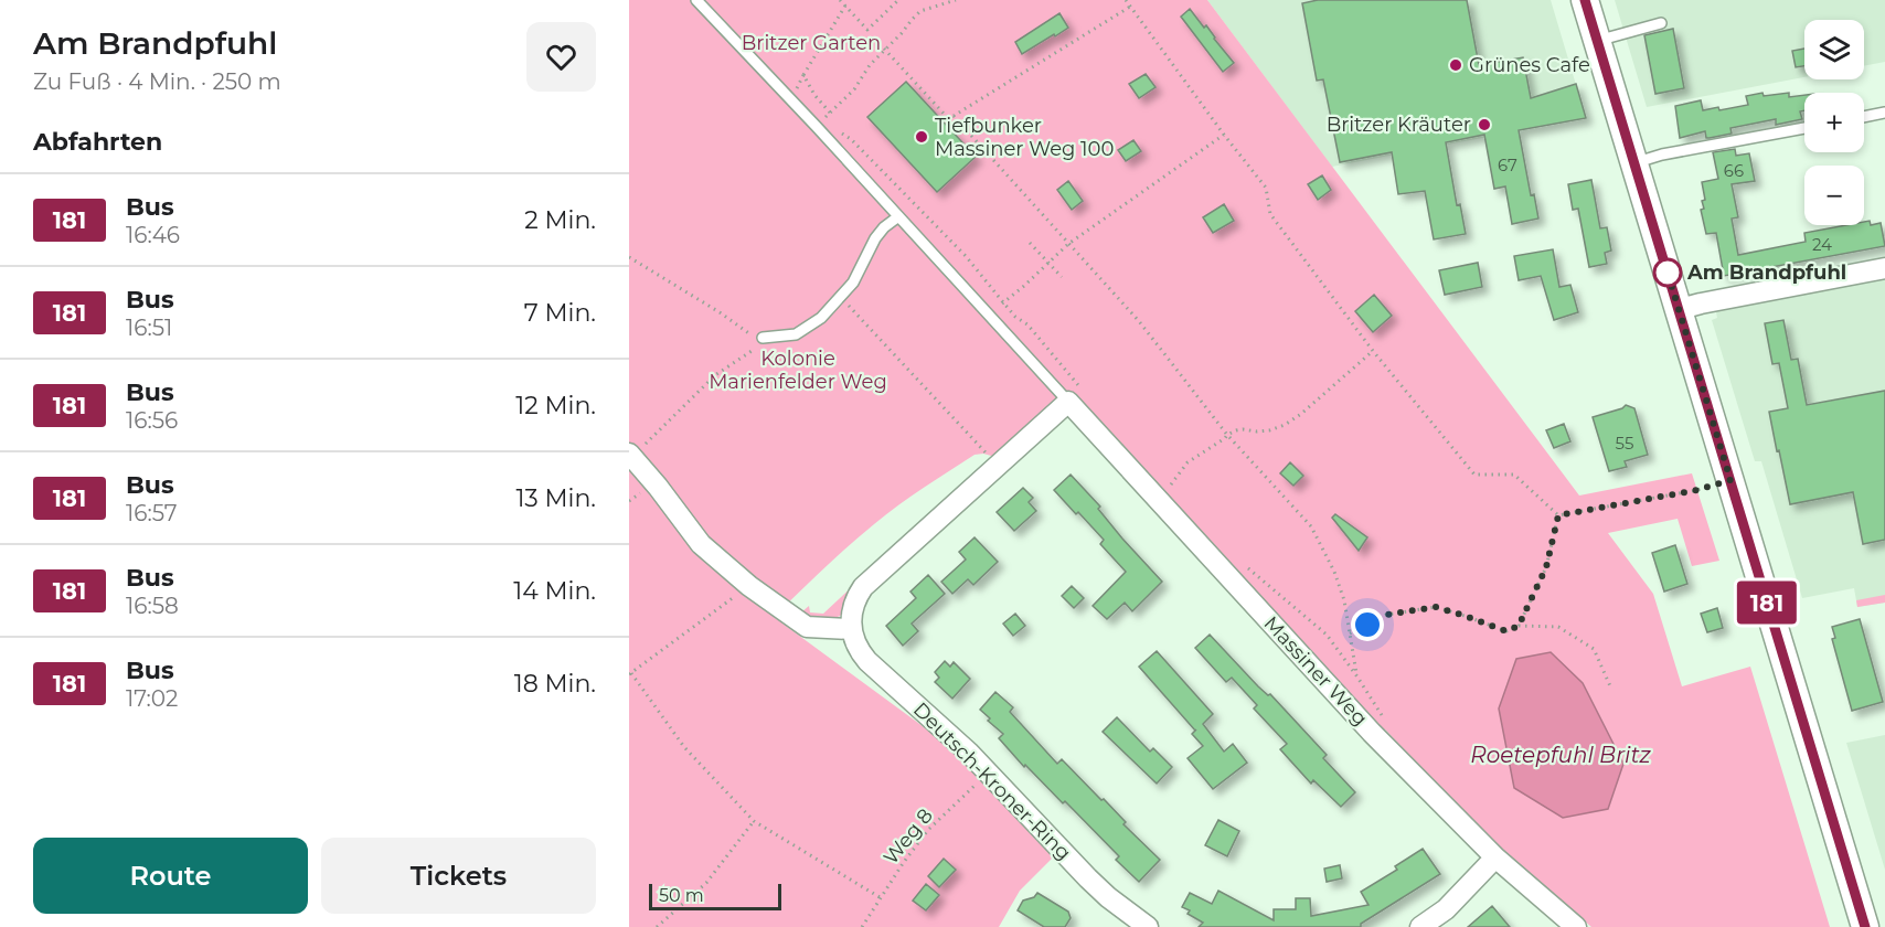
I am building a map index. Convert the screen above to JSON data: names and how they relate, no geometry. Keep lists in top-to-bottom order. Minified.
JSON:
{"streets":{"street":["Massiner Weg","Deutsch-Kroner-Ring"],"path":["Weg 8"]},"crossings":[["Deutsch-Kroner-Ring","Weg 8"]],"water":["Roetepfuhl Britz"],"parks":["Britzer Garten","Kolonie Marienfelder Weg"],"places":["Grünes Cafe","Britzer Kräuter","Tiefbunker Massiner Weg 100","Am Brandpfuhl"],"lines":["bus line 181"],"house_numbers":["67","66","24","55"],"scale_bar":"50 m","page":{"heading":[["Am Brandpfuhl","Zu Fuß · 4 Min. · 250 m"],"Abfahrten"],"on_map":"181","map_buttons":["+","−"],"list":[{"mark":"181","name":"Bus","note":"16:46","value":"2 Min."},{"mark":"181","name":"Bus","note":"16:51","value":"7 Min."},{"mark":"181","name":"Bus","note":"16:56","value":"12 Min."},{"mark":"181","name":"Bus","note":"16:57","value":"13 Min."},{"mark":"181","name":"Bus","note":"16:58","value":"14 Min."},{"mark":"181","name":"Bus","note":"17:02","value":"18 Min."}],"buttons":["Route","Tickets"],"scale":"50 m"}}
